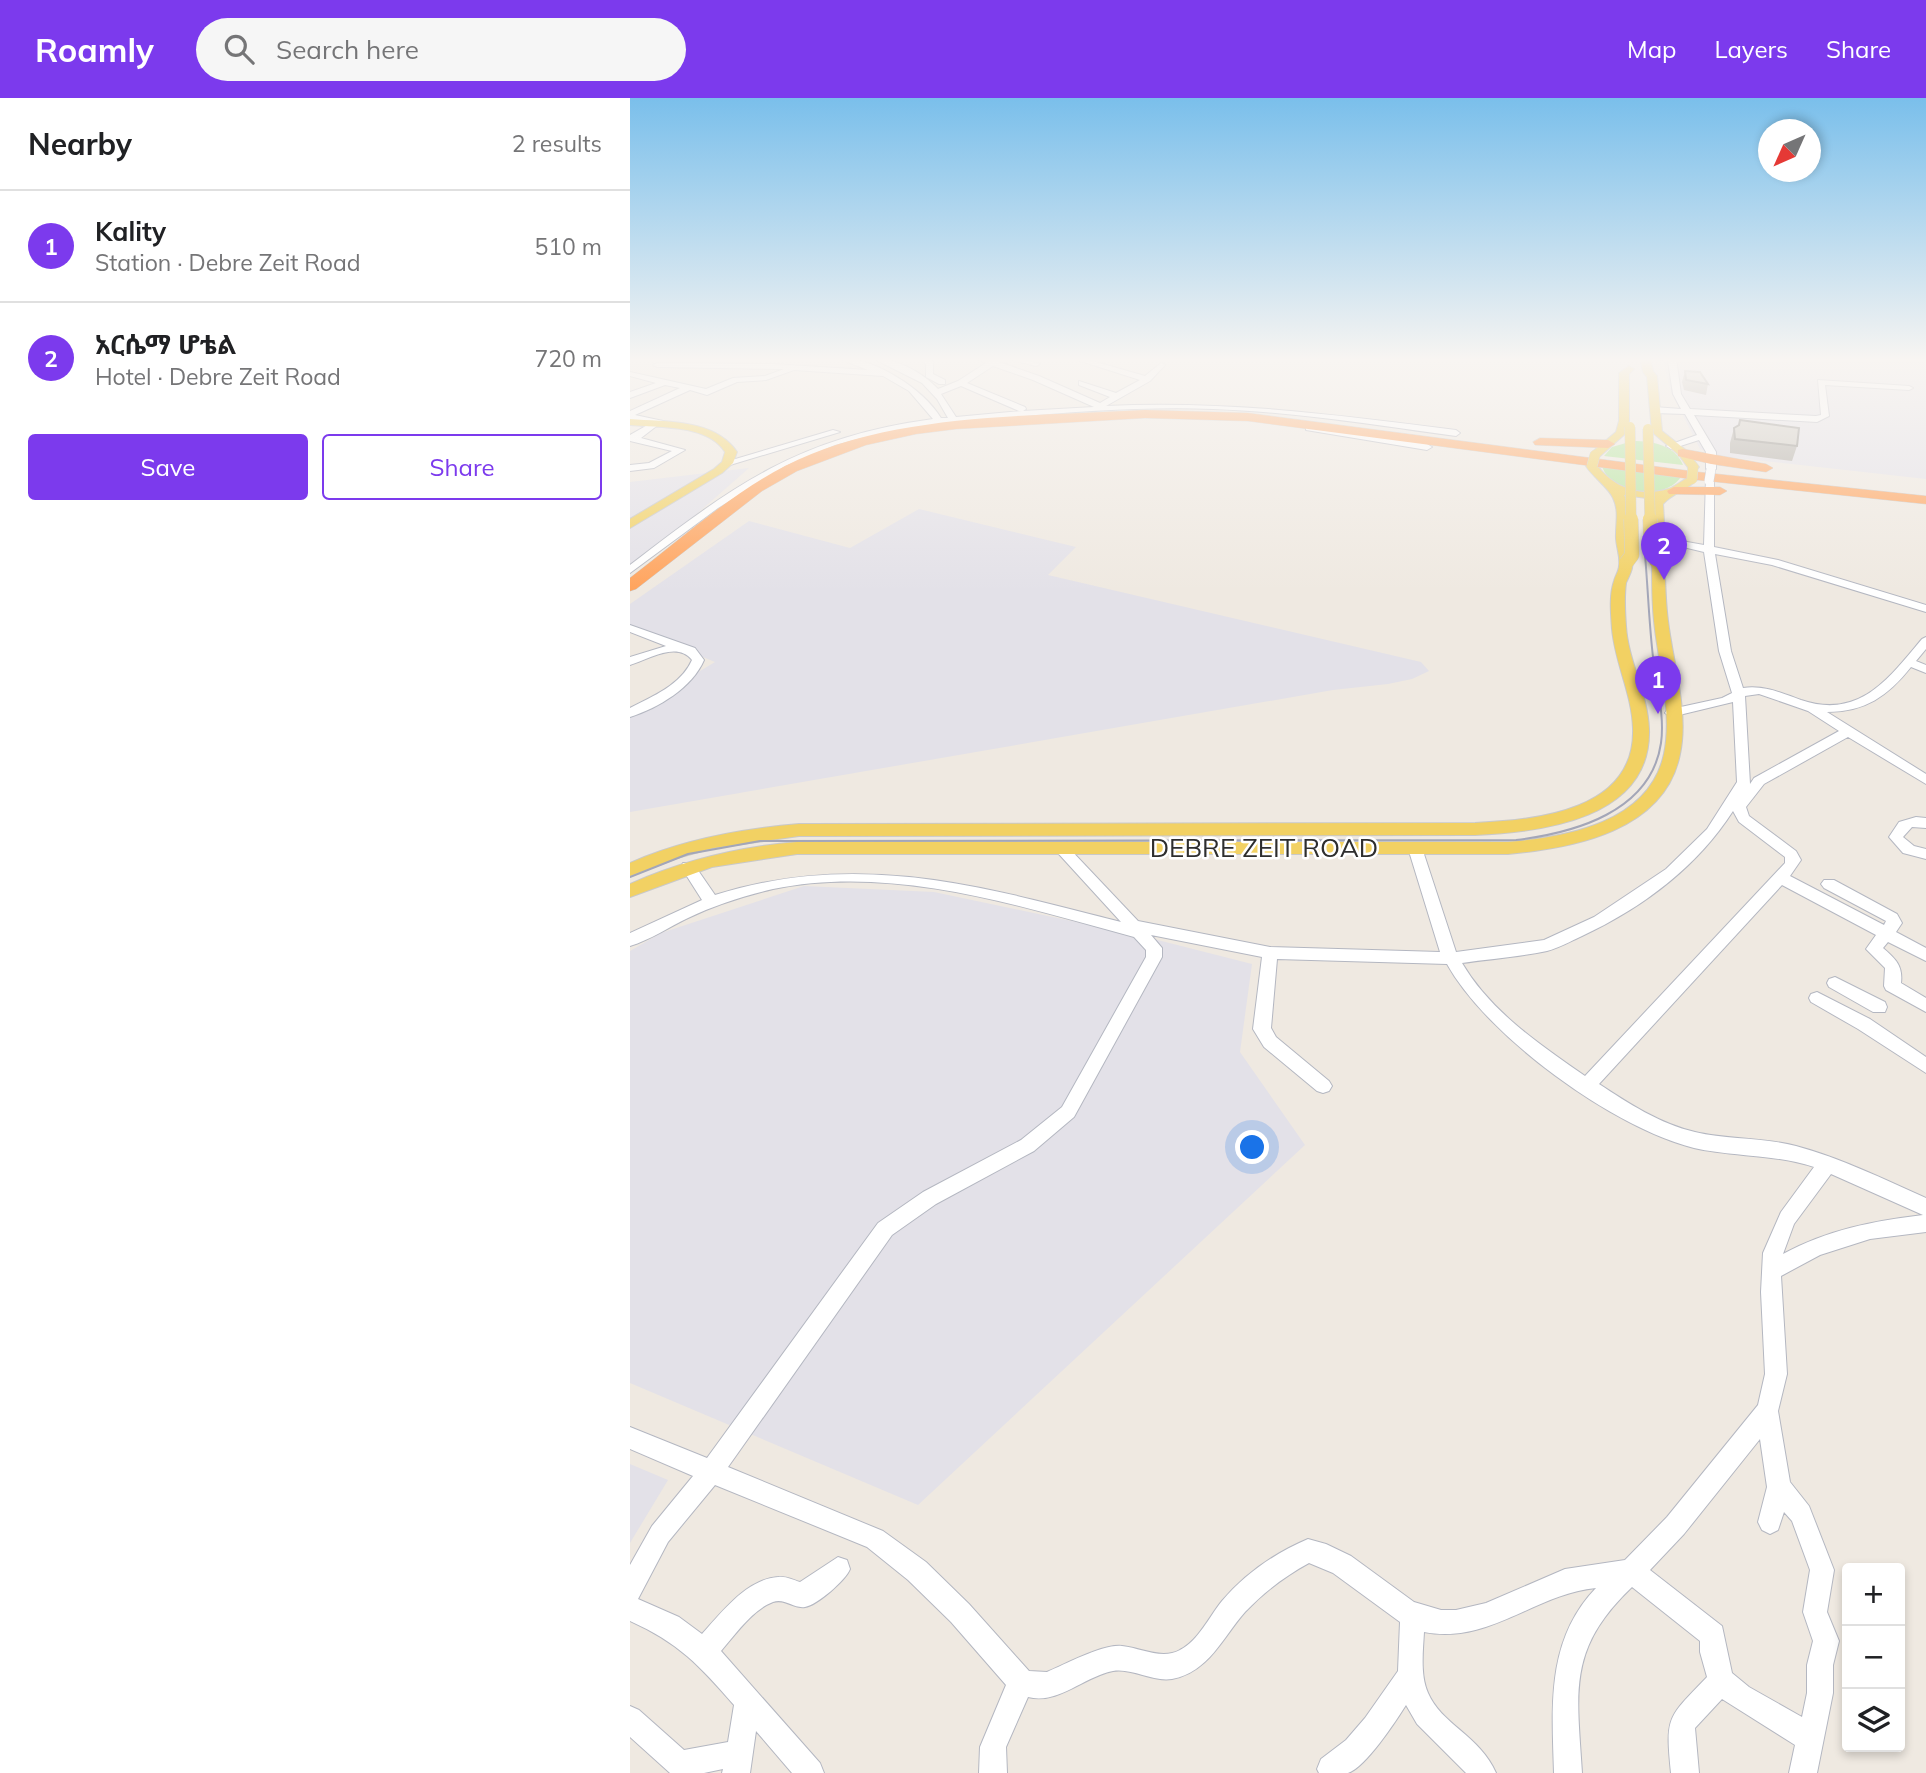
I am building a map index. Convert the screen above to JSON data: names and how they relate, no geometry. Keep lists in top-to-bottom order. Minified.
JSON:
{"streets":{"main road":["DEBRE ZEIT ROAD"]},"north":"bottom left","page":{"header":"Roamly","search":"Search here","nav":["Map","Layers","Share"],"heading":["Nearby","2 results"],"list":[{"mark":"1","name":"Kality","note":"Station · Debre Zeit Road","value":"510 m"},{"mark":"2","name":"አርሴማ ሆቴል","note":"Hotel · Debre Zeit Road","value":"720 m"}],"buttons":["Save","Share"],"pins":["2","1"],"map_buttons":["+","−"]}}
